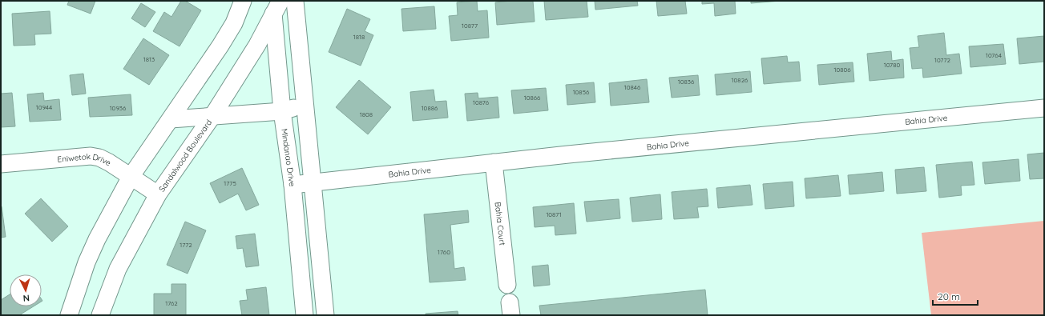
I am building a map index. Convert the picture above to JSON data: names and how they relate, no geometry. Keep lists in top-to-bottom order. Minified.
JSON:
{"streets":{"street":["Bahia Drive","Sandalwood Boulevard","Mindanao Drive","Eniwetok Drive","Bahia Court"]},"crossings":[["Bahia Drive","Mindanao Drive"],["Bahia Drive","Bahia Court"],["Sandalwood Boulevard","Mindanao Drive"],["Sandalwood Boulevard","Eniwetok Drive"]],"house_numbers":["10877","1818","10764","1813","10772","10780","10806","10826","10836","10846","10856","10866","10876","10944","10936","10886","1808","1775","10871","1772","1760","1762"],"scale_bar":"20 m","north":"bottom"}
